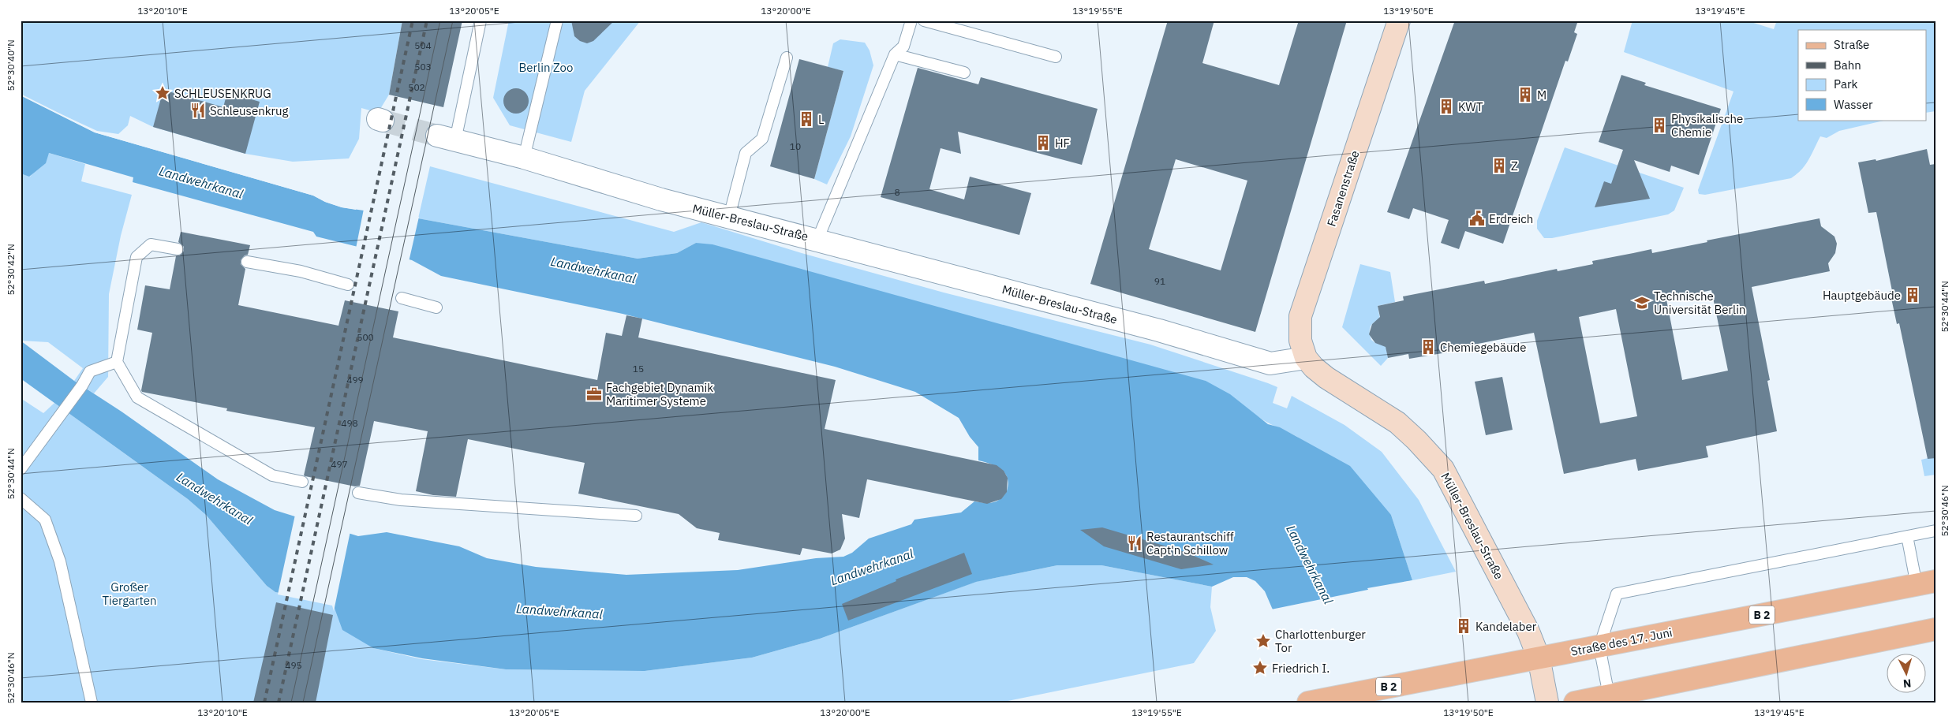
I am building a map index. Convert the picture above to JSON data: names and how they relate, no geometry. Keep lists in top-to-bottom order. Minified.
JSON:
{"streets":{"main road":["B 2","Straße des 17. Juni"],"street":["Fasanenstraße","Müller-Breslau-Straße"]},"crossings":[["Fasanenstraße","Müller-Breslau-Straße"],["Müller-Breslau-Straße","Straße des 17. Juni"]],"water":["Landwehrkanal"],"parks":["Berlin Zoo","Großer Tiergarten"],"places":{"place":["SCHLEUSENKRUG","Charlottenburger Tor","Friedrich I."],"building":["M","KWT","L","Physikalische Chemie","HF","Z","Hauptgebäude","Chemiegebäude","Kandelaber"],"restaurant":["Schleusenkrug","Restaurantschiff Capt'n Schillow"],"public building":["Erdreich"],"school or university":["Technische Universität Berlin"],"office":["Fachgebiet Dynamik Maritimer Systeme"]},"house_numbers":["504","503","502","10","8","91","500","15","499","498","497","495"],"legend":["Straße","Bahn","Park","Wasser"],"north":"bottom","coordinates":["13°20'10\"E","13°20'05\"E","13°20'00\"E","13°19'55\"E","13°19'50\"E","13°19'45\"E","52°30'40\"N","52°30'42\"N","52°30'44\"N","52°30'46\"N"]}
